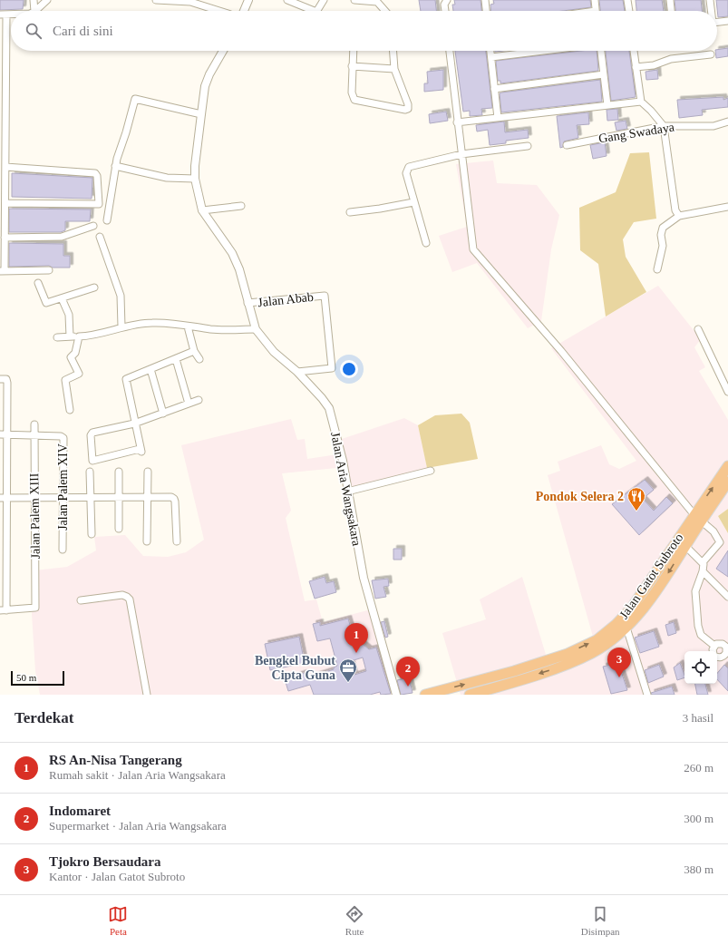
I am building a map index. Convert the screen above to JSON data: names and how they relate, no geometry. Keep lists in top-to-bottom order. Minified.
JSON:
{"streets":{"highway":["Jalan Gatot Subroto"],"street":["Gang Swadaya","Jalan Abab","Jalan Palem XIV","Jalan Aria Wangsakara","Jalan Palem XIII"]},"crossings":[["Jalan Abab","Jalan Aria Wangsakara"],["Jalan Palem XIV","Jalan Palem XIII"]],"places":{"restaurant":["Pondok Selera 2"],"office":["Bengkel Bubut Cipta Guna"]},"scale_bar":"50 m","page":{"search":"Cari di sini","pins":["1","3","2"],"scale":"50 m","heading":["Terdekat","3 hasil"],"list":[{"mark":"1","name":"RS An-Nisa Tangerang","note":"Rumah sakit · Jalan Aria Wangsakara","value":"260 m"},{"mark":"2","name":"Indomaret","note":"Supermarket · Jalan Aria Wangsakara","value":"300 m"},{"mark":"3","name":"Tjokro Bersaudara","note":"Kantor · Jalan Gatot Subroto","value":"380 m"}],"nav":["Peta","Rute","Disimpan"]}}
